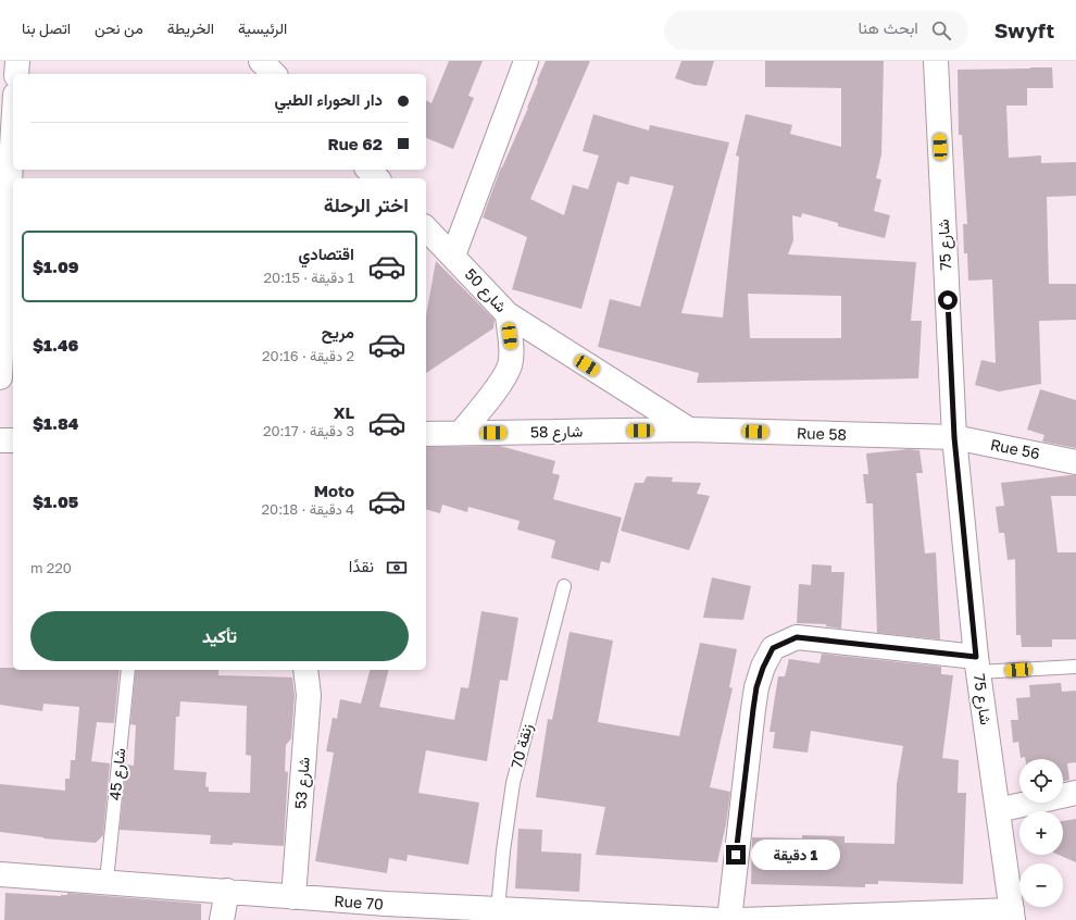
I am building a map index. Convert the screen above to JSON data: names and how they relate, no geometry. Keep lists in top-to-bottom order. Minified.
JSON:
{"streets":{"street":["شارع 75","شارع 50","شارع 58","Rue 58","Rue 56","شارع 53","Rue 70"],"lane":["زنقة 70","شارع 45"]},"crossings":[["شارع 75","Rue 58"],["شارع 75","Rue 56"],["شارع 50","شارع 58"],["شارع 50","Rue 58"],["شارع 58","Rue 58"],["Rue 58","Rue 56"],["زنقة 70","Rue 70"],["شارع 45","Rue 70"],["شارع 53","Rue 70"]],"page":{"header":"Swyft","search":"ابحث هنا","nav":["الرئيسية","الخريطة","من نحن","اتصل بنا"],"banner":["دار الحوراء الطبي","Rue 62"],"heading":"اختر الرحلة","list":[{"name":"اقتصادي","note":"1 دقيقة · 20:15","value":"$1.09"},{"name":"مريح","note":"2 دقيقة · 20:16","value":"$1.46"},{"name":"XL","note":"3 دقيقة · 20:17","value":"$1.84"},{"name":"Moto","note":"4 دقيقة · 20:18","value":"$1.05"}],"pay":["نقدًا","220 m"],"buttons":"تأكيد","map_buttons":["+","−"],"bubble":"1 دقيقة"}}
